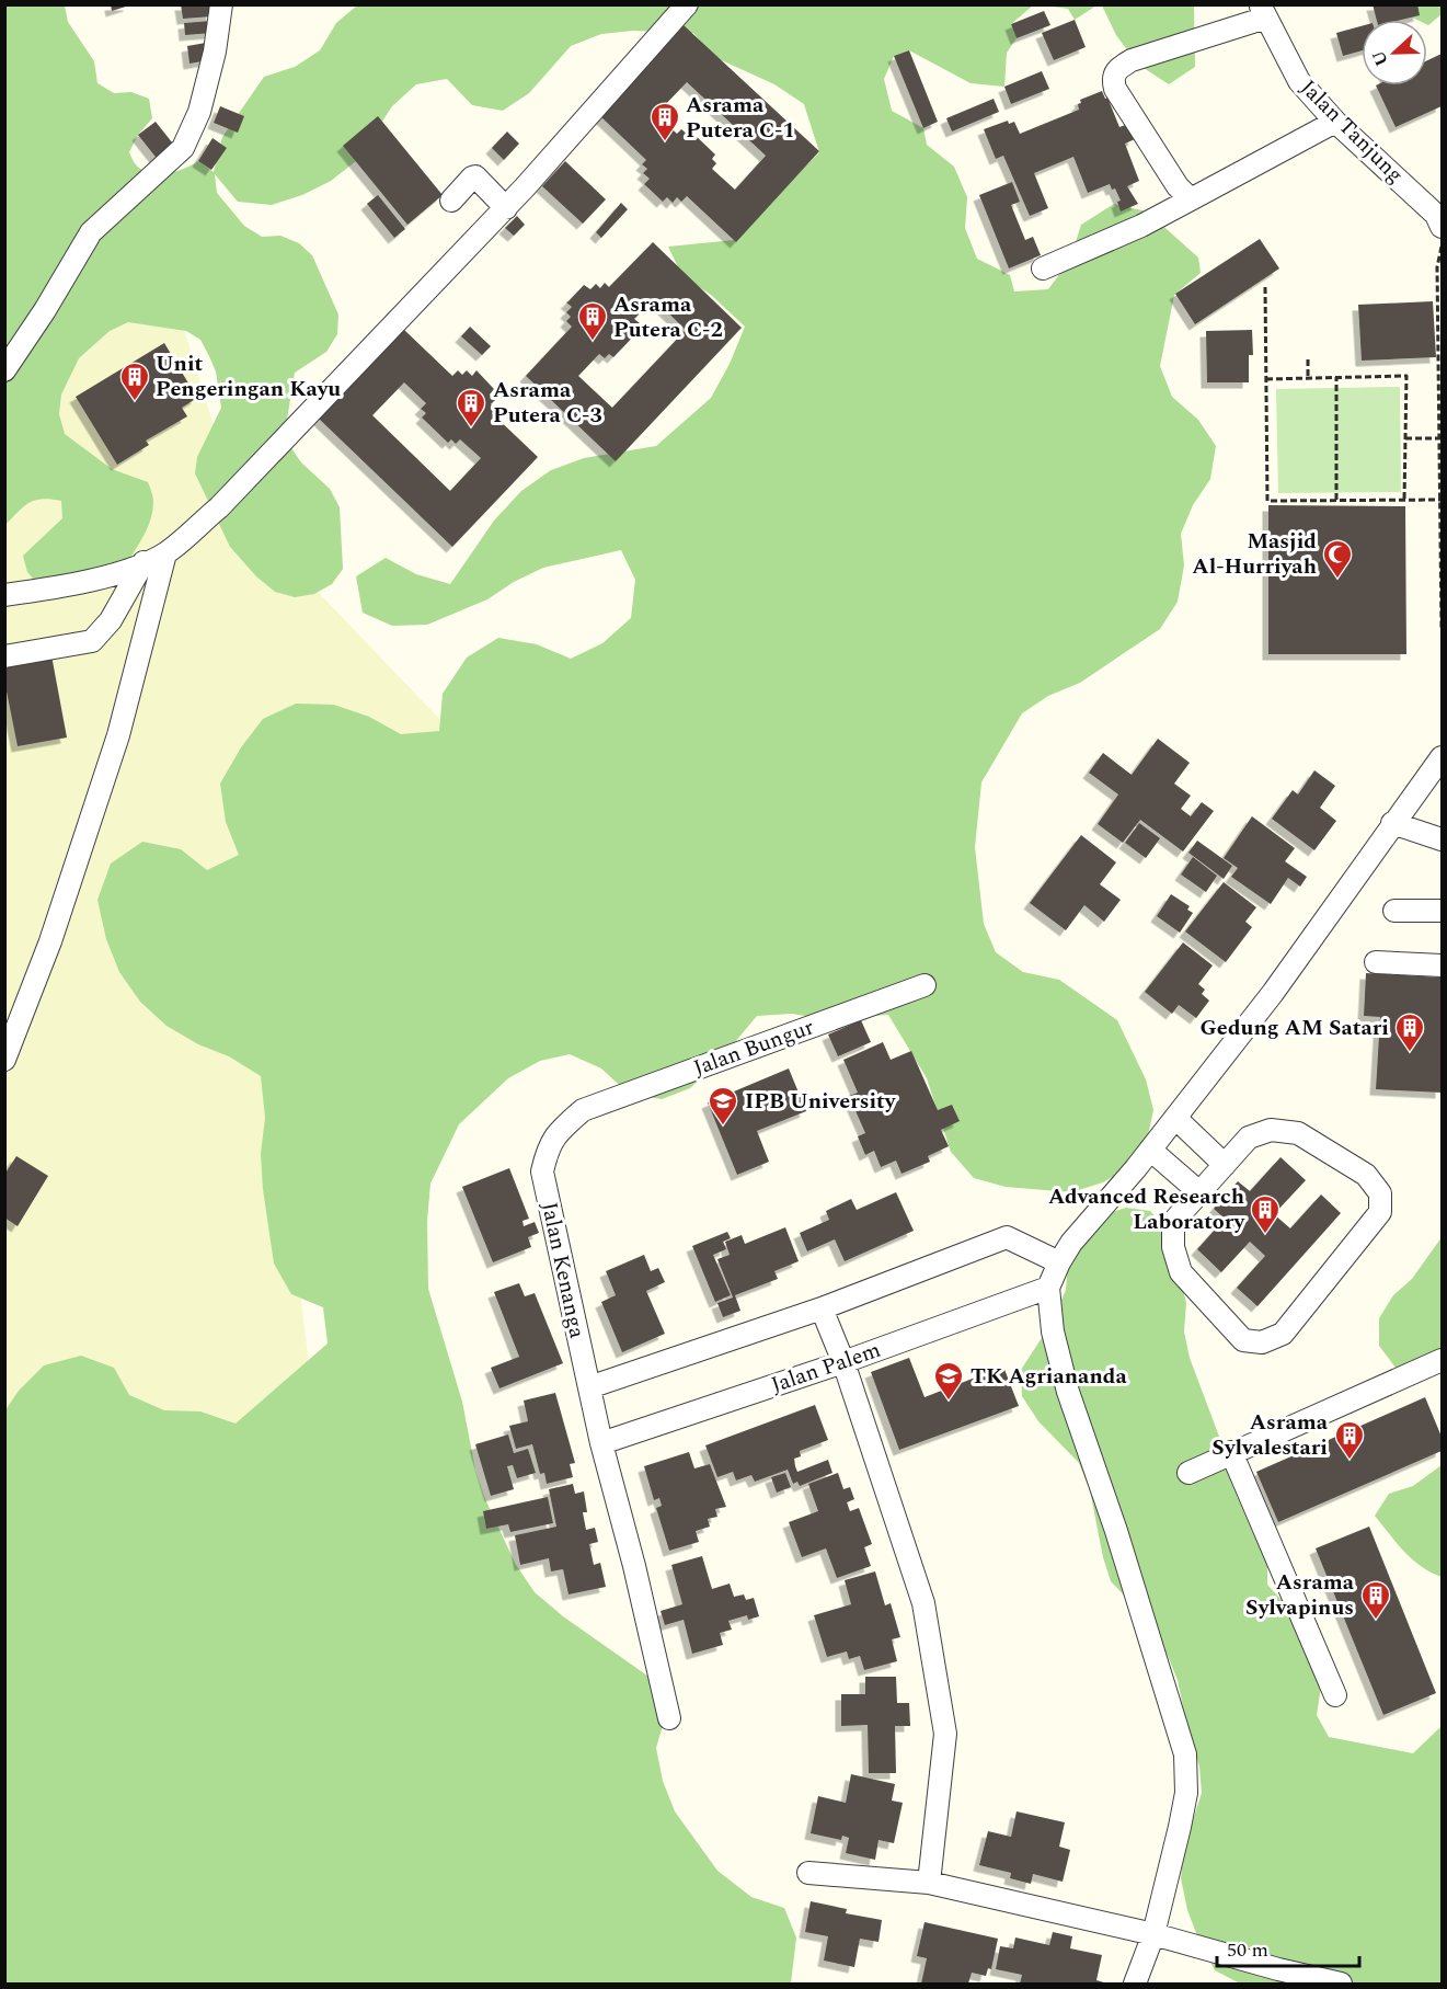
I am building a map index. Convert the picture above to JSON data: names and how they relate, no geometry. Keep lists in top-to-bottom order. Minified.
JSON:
{"streets":{"street":["Jalan Tanjung","Jalan Bungur","Jalan Kenanga","Jalan Palem"]},"crossings":[["Jalan Bungur","Jalan Kenanga"],["Jalan Kenanga","Jalan Palem"]],"places":{"building":["Asrama Putera C-1","Asrama Putera C-2","Unit Pengeringan Kayu","Asrama Putera C-3","Gedung AM Satari","Advanced Research Laboratory","Asrama Sylvalestari","Asrama Sylvapinus"],"mosque":["Masjid Al-Hurriyah"],"school or university":["IPB University","TK Agriananda"]},"scale_bar":"50 m","north":"left"}
